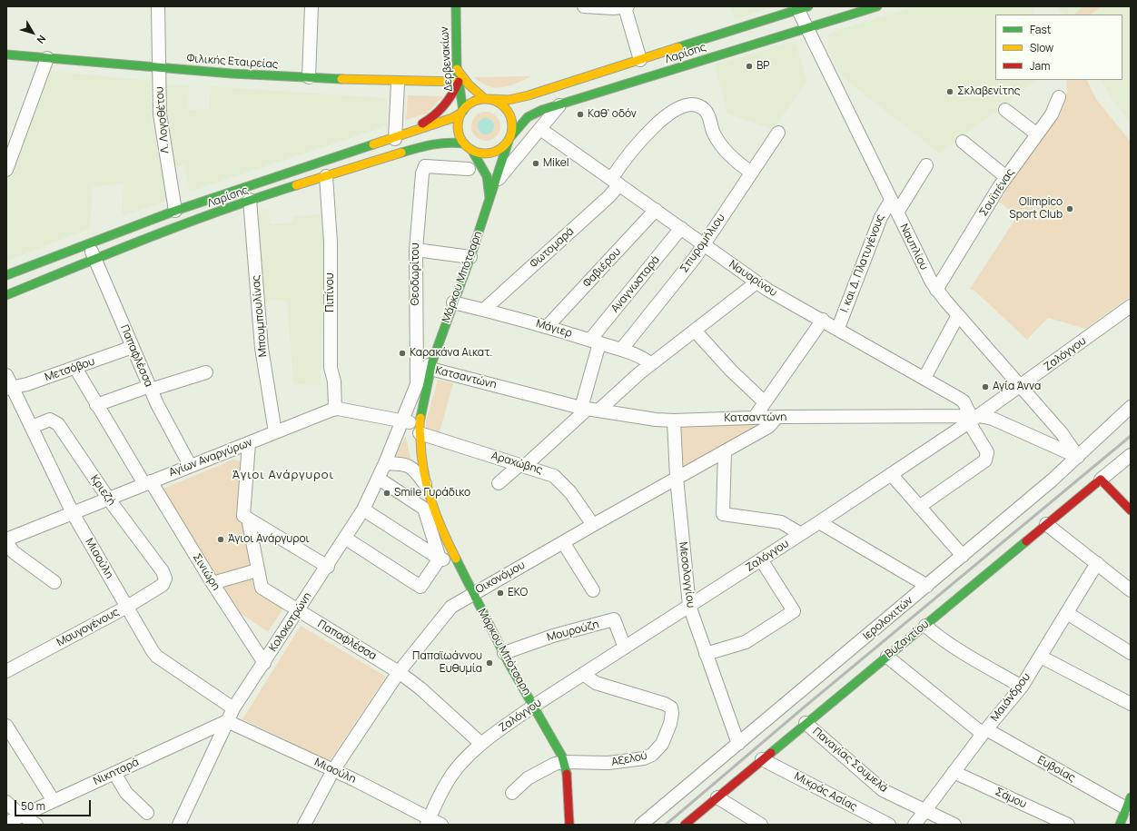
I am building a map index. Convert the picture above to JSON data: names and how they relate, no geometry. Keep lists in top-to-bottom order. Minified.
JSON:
{"streets":{"main road":["Λαρίσης","Δερβενακίων","Φιλικής Εταιρείας","Μάρκου Μπότσαρη","Βυζαντίου"],"street":["Λ. Λογοθέτου","Σουϊπένας","Σπυρομήλιου","Ναυπλίου","Φωτομαρά","Ι. και Δ. Πλατυγένους","Φαβιέρου","Θεοδωρίτου","Ναυαρίνου","Αναγνωσταρά","Πιπίνου","Μπουμπουλίνας","Μάγιερ","Ζαλόγγου","Παπαφλέσσα","Μετσόβου","Κατσαντώνη","Αγίων Αναργύρων","Αραχώβης","Κριεζή","Μιαούλη","Σινιώρη","Μεσολογγίου","Οικονόμου","Ιερολοχιτών","Κολοκοτρώνη","Μαυγογένους","Μουρούζη","Μαιάνδρου","Αξελού","Παναγίας Σουμελά","Ευβοίας","Νικηταρά","Μικράς Ασίας","Σάμου"]},"crossings":[["Λαρίσης","Δερβενακίων"],["Λαρίσης","Λ. Λογοθέτου"],["Λαρίσης","Ναυπλίου"],["Λαρίσης","Μάρκου Μπότσαρη"],["Λαρίσης","Πιπίνου"],["Λαρίσης","Μπουμπουλίνας"],["Λαρίσης","Παπαφλέσσα"],["Δερβενακίων","Φιλικής Εταιρείας"],["Δερβενακίων","Μάρκου Μπότσαρη"],["Φιλικής Εταιρείας","Λ. Λογοθέτου"],["Σουϊπένας","Ναυπλίου"],["Σπυρομήλιου","Φωτομαρά"],["Σπυρομήλιου","Ναυαρίνου"],["Σπυρομήλιου","Μάγιερ"],["Ναυπλίου","Ι. και Δ. Πλατυγένους"],["Ναυπλίου","Ζαλόγγου"],["Ναυπλίου","Κατσαντώνη"],["Ναυπλίου","Ιερολοχιτών"],["Φωτομαρά","Ναυαρίνου"],["Φωτομαρά","Μάγιερ"],["Ι. και Δ. Πλατυγένους","Ναυαρίνου"],["Φαβιέρου","Ναυαρίνου"],["Φαβιέρου","Μάγιερ"],["Θεοδωρίτου","Μάρκου Μπότσαρη"],["Μάρκου Μπότσαρη","Μάγιερ"],["Μάρκου Μπότσαρη","Ζαλόγγου"],["Μάρκου Μπότσαρη","Κατσαντώνη"],["Μάρκου Μπότσαρη","Αραχώβης"],["Μάρκου Μπότσαρη","Οικονόμου"],["Μάρκου Μπότσαρη","Κολοκοτρώνη"],["Μάρκου Μπότσαρη","Μουρούζη"],["Μάρκου Μπότσαρη","Αξελού"],["Ναυαρίνου","Αναγνωσταρά"],["Ναυαρίνου","Ζαλόγγου"],["Ναυαρίνου","Κατσαντώνη"],["Αναγνωσταρά","Μάγιερ"],["Αναγνωσταρά","Κατσαντώνη"],["Πιπίνου","Αγίων Αναργύρων"],["Μπουμπουλίνας","Αγίων Αναργύρων"],["Ζαλόγγου","Παπαφλέσσα"],["Ζαλόγγου","Κατσαντώνη"],["Ζαλόγγου","Μιαούλη"],["Ζαλόγγου","Μεσολογγίου"],["Ζαλόγγου","Μουρούζη"],["Ζαλόγγου","Αξελού"],["Παπαφλέσσα","Μετσόβου"],["Παπαφλέσσα","Αγίων Αναργύρων"],["Παπαφλέσσα","Οικονόμου"],["Παπαφλέσσα","Κολοκοτρώνη"],["Μετσόβου","Μιαούλη"],["Μετσόβου","Σινιώρη"],["Κατσαντώνη","Μεσολογγίου"],["Κατσαντώνη","Οικονόμου"],["Κατσαντώνη","Ιερολοχιτών"],["Αγίων Αναργύρων","Κριεζή"],["Αγίων Αναργύρων","Μιαούλη"],["Αγίων Αναργύρων","Σινιώρη"],["Αραχώβης","Οικονόμου"],["Κριεζή","Μιαούλη"],["Κριεζή","Μαυγογένους"],["Μιαούλη","Οικονόμου"],["Μιαούλη","Κολοκοτρώνη"],["Μιαούλη","Μαυγογένους"],["Μιαούλη","Νικηταρά"],["Σινιώρη","Κολοκοτρώνη"],["Μεσολογγίου","Οικονόμου"],["Μεσολογγίου","Ιερολοχιτών"],["Κολοκοτρώνη","Νικηταρά"],["Βυζαντίου","Παναγίας Σουμελά"],["Βυζαντίου","Ευβοίας"],["Βυζαντίου","Μικράς Ασίας"],["Μαιάνδρου","Παναγίας Σουμελά"],["Μαιάνδρου","Ευβοίας"],["Μαιάνδρου","Σάμου"]],"districts":["Άγιοι Ανάργυροι"],"places":["BP","Σκλαβενίτης","Καθ' οδόν","Mikel","Olimpico Sport Club","Καρακάνα Αικατ.","Αγία Άννα","Smile Γυράδικο","Άγιοι Ανάργυροι","EKO","Παπαϊωάννου Ευθυμία"],"legend":["Fast","Slow","Jam"],"scale_bar":"50 m","north":"bottom right"}
